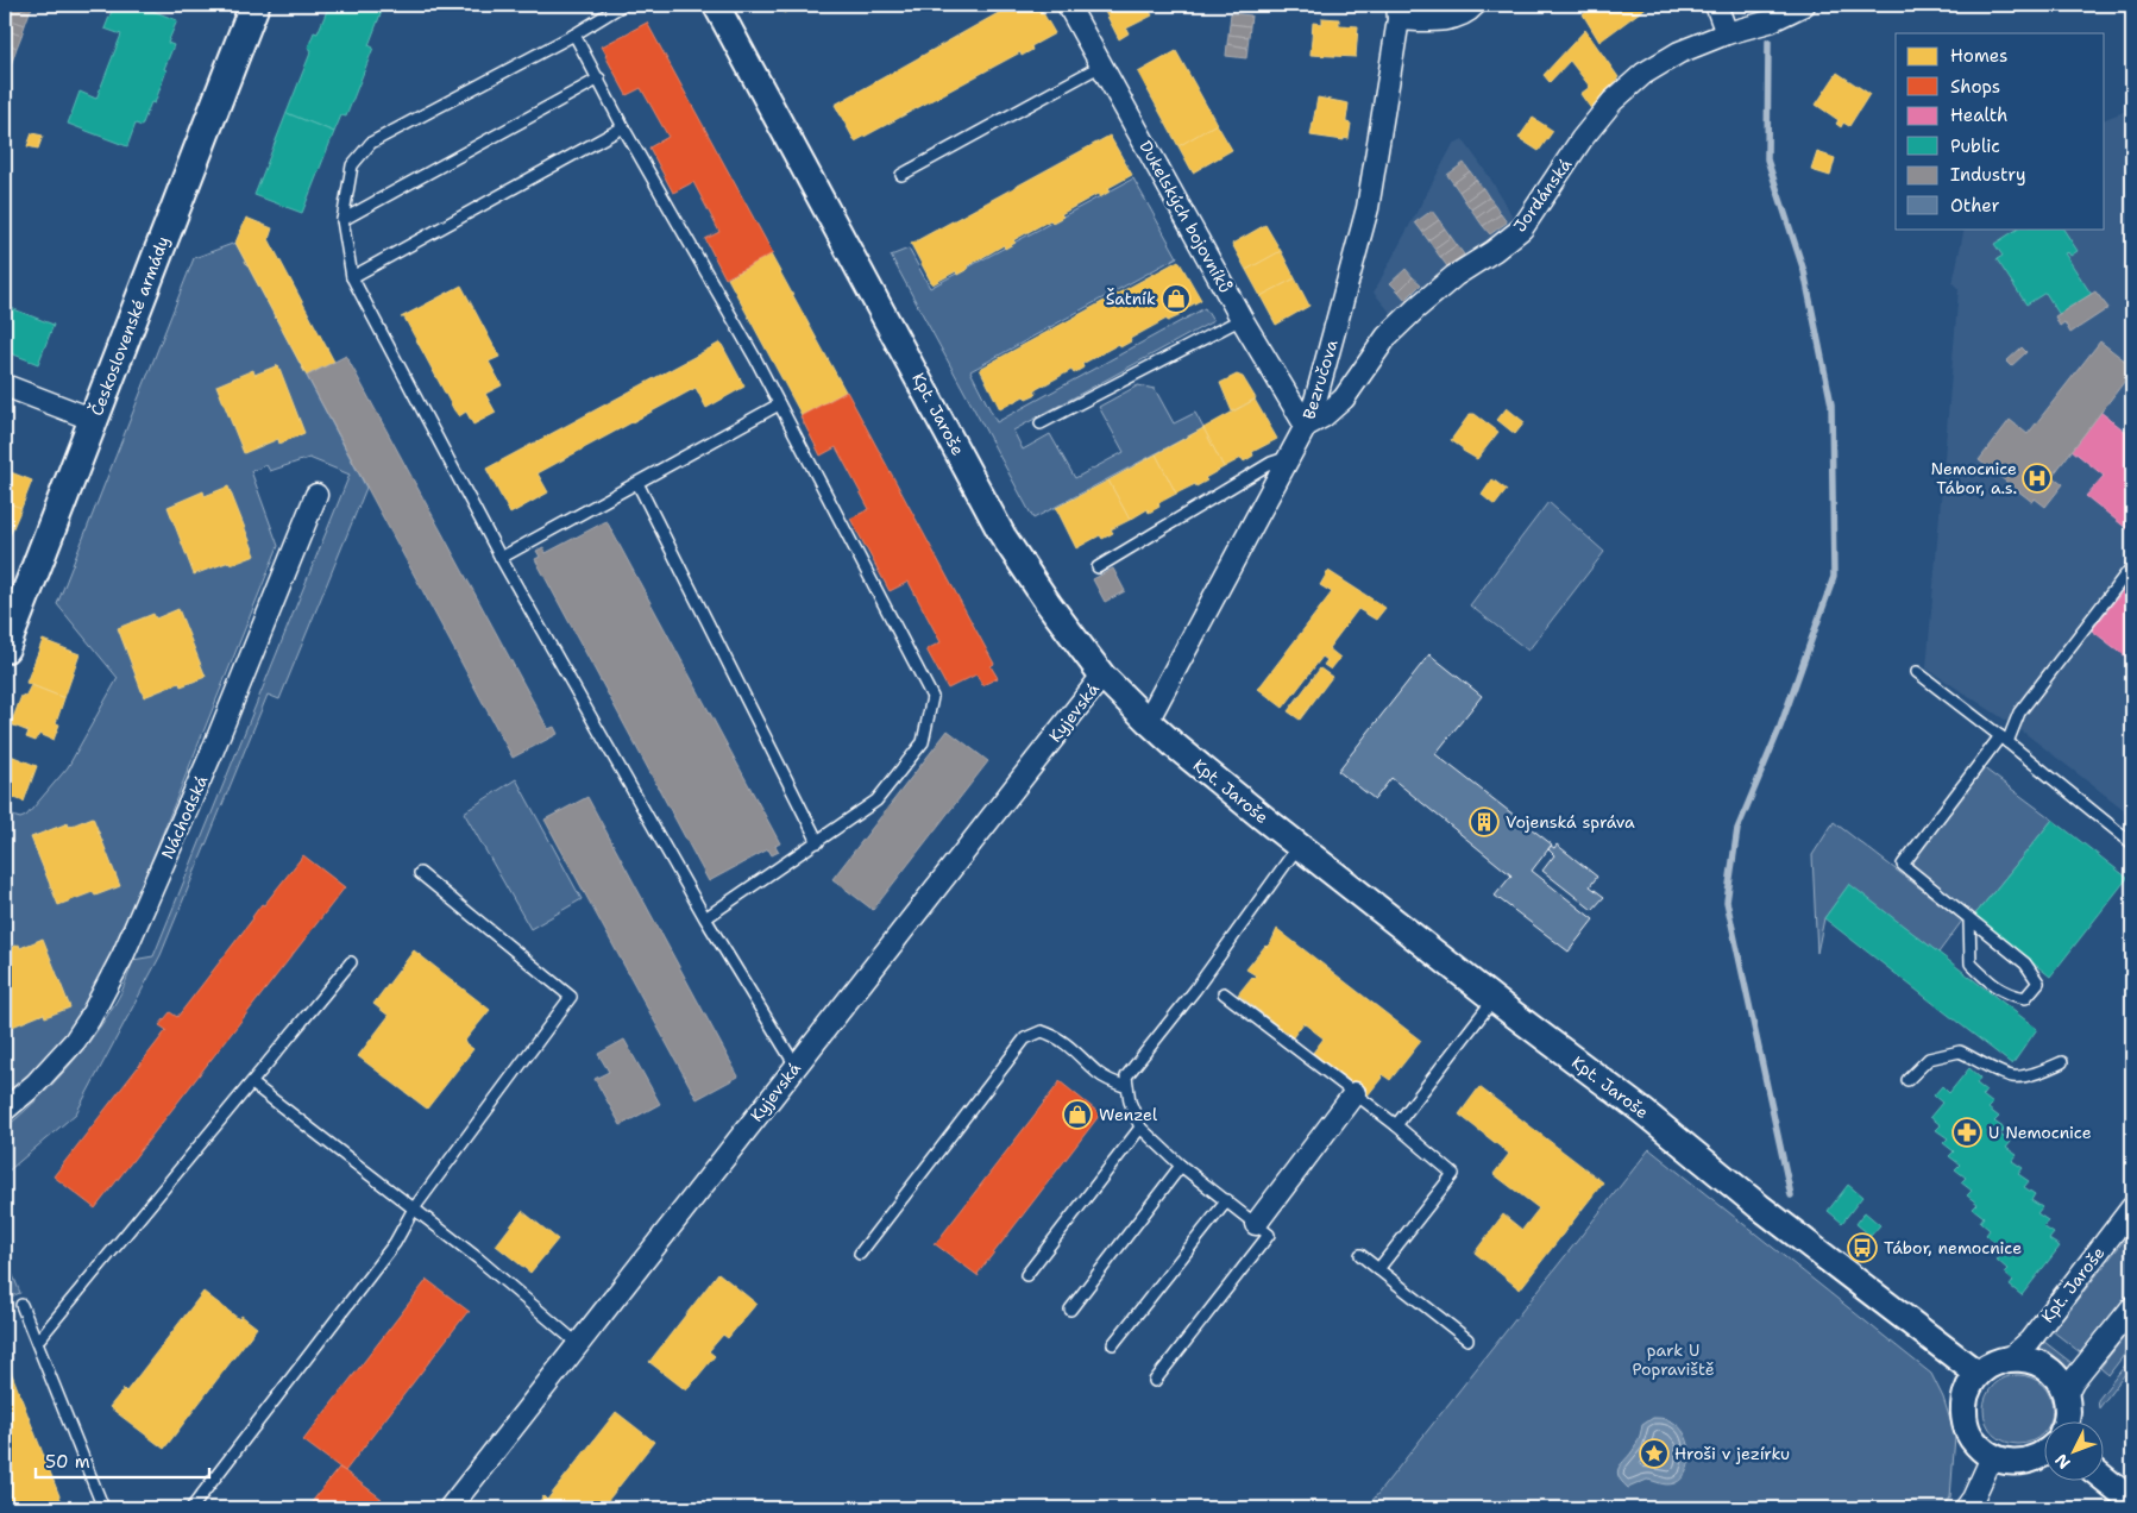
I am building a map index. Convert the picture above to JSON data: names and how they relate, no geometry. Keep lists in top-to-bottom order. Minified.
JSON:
{"streets":{"main road":["Československé armády"],"street":["Jordánská","Dukelských bojovníků","Bezručova","Kpt. Jaroše","Kyjevská","Náchodská"]},"crossings":[["Jordánská","Dukelských bojovníků"],["Jordánská","Bezručova"],["Dukelských bojovníků","Bezručova"],["Bezručova","Kpt. Jaroše"],["Kpt. Jaroše","Kyjevská"]],"parks":["park U Popraviště"],"places":{"shop":["Šatník","Wenzel"],"hospital":["Nemocnice Tábor, a.s."],"building":["Vojenská správa"],"pharmacy":["U Nemocnice"],"bus stop":["Tábor, nemocnice"],"place":["Hroši v jezírku"]},"legend":["Homes","Shops","Health","Public","Industry","Other"],"scale_bar":"50 m","north":"bottom left"}
